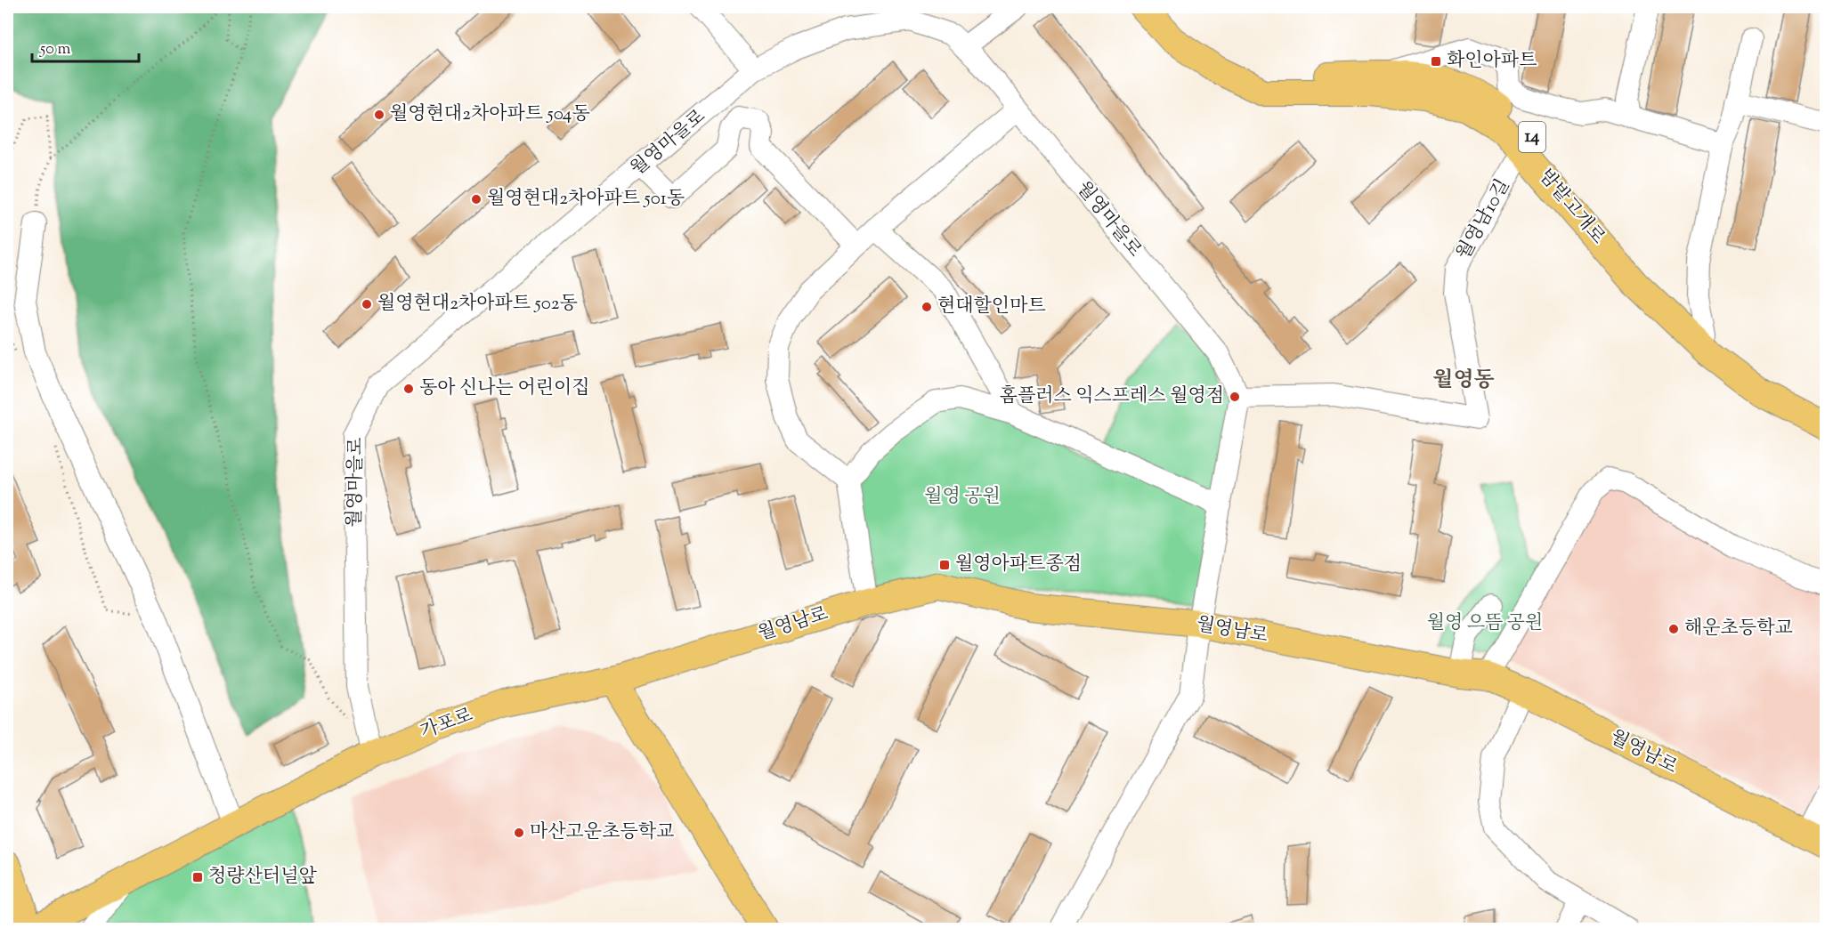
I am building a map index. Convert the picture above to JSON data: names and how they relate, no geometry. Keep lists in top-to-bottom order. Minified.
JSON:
{"streets":{"main road":["14","밤밭고개로","월영남로","가포로"],"street":["월영마을로","월영남10길"]},"crossings":[["월영마을로","월영남10길"],["월영마을로","가포로"],["밤밭고개로","월영남10길"],["월영남로","가포로"]],"districts":["월영동"],"parks":["월영 공원","월영 으뜸 공원"],"places":{"transit":["화인아파트","월영아파트종점","청량산터널앞"],"other":["월영현대2차아파트 504동","월영현대2차아파트 501동","월영현대2차아파트 502동","현대할인마트","동아 신나는 어린이집","홈플러스 익스프레스 월영점","해운초등학교","마산고운초등학교"]},"scale_bar":"50 m"}
